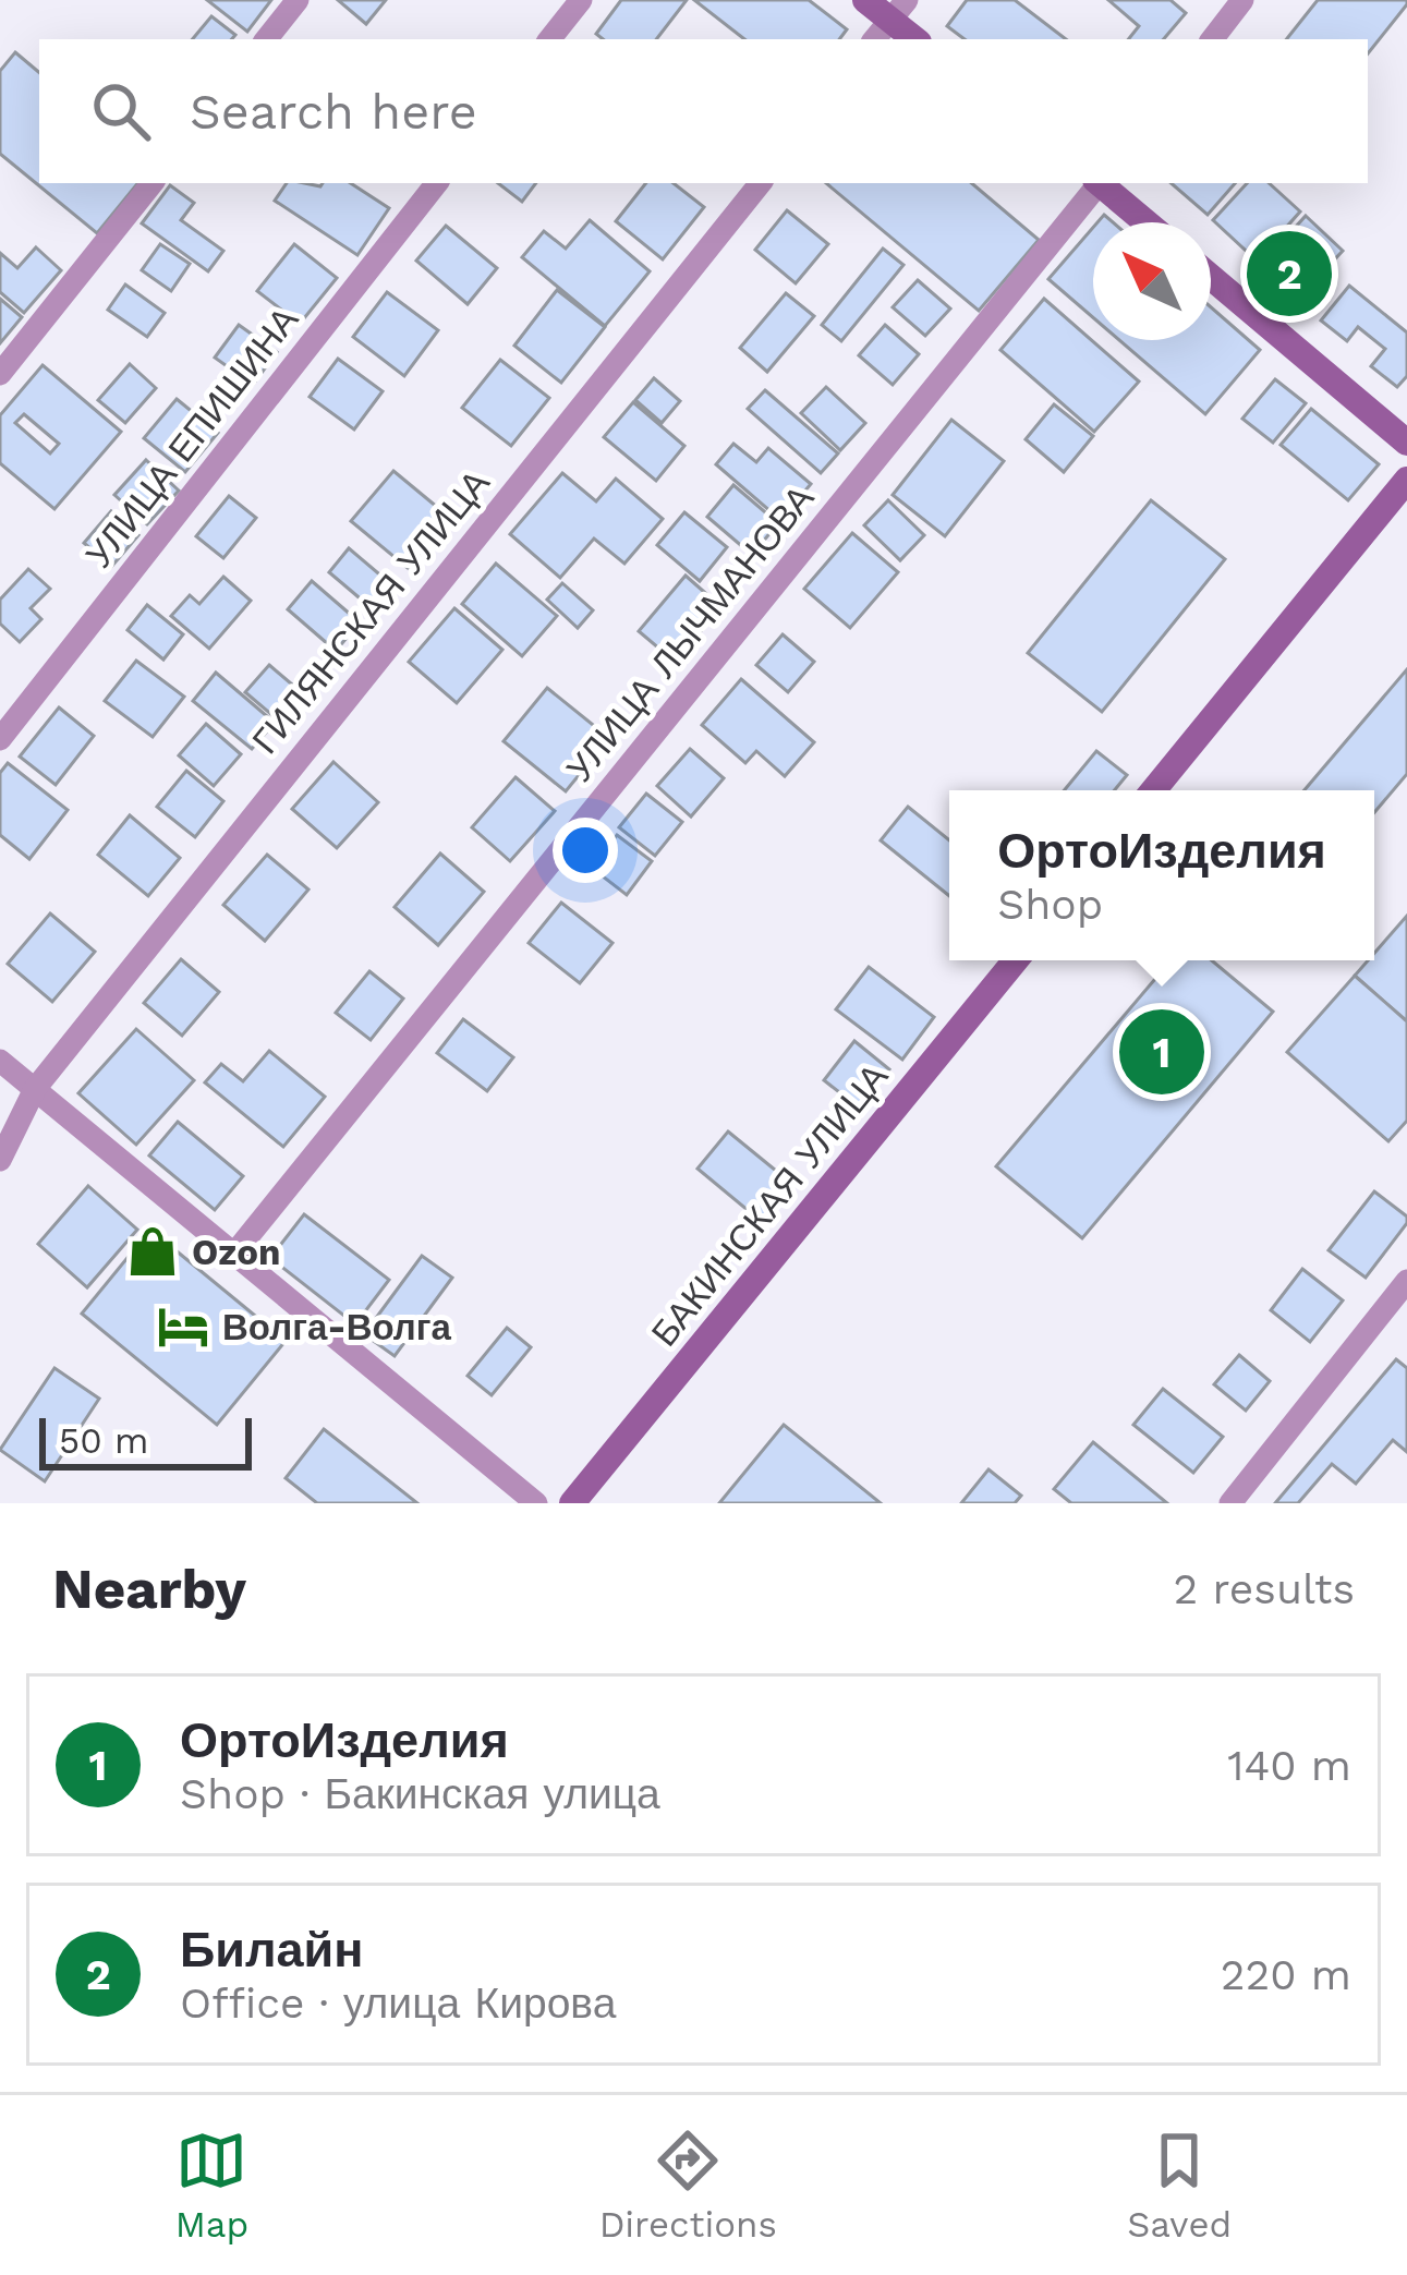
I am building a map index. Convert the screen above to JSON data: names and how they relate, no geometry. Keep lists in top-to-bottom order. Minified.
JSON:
{"streets":{"main road":["БАКИНСКАЯ УЛИЦА"],"street":["УЛИЦА ЕПИШИНА","ГИЛЯНСКАЯ УЛИЦА","УЛИЦА ЛЫЧМАНОВА"]},"places":{"shop":["Ozon"],"hotel":["Волга-Волга"]},"scale_bar":"50 m","north":"top left","page":{"search":"Search here","pins":["2","1"],"popup":["ОртоИзделия","Shop"],"scale":"50 m","heading":["Nearby","2 results"],"list":[{"mark":"1","name":"ОртоИзделия","note":"Shop · Бакинская улица","value":"140 m"},{"mark":"2","name":"Билайн","note":"Office · улица Кирова","value":"220 m"}],"nav":["Map","Directions","Saved"]}}
